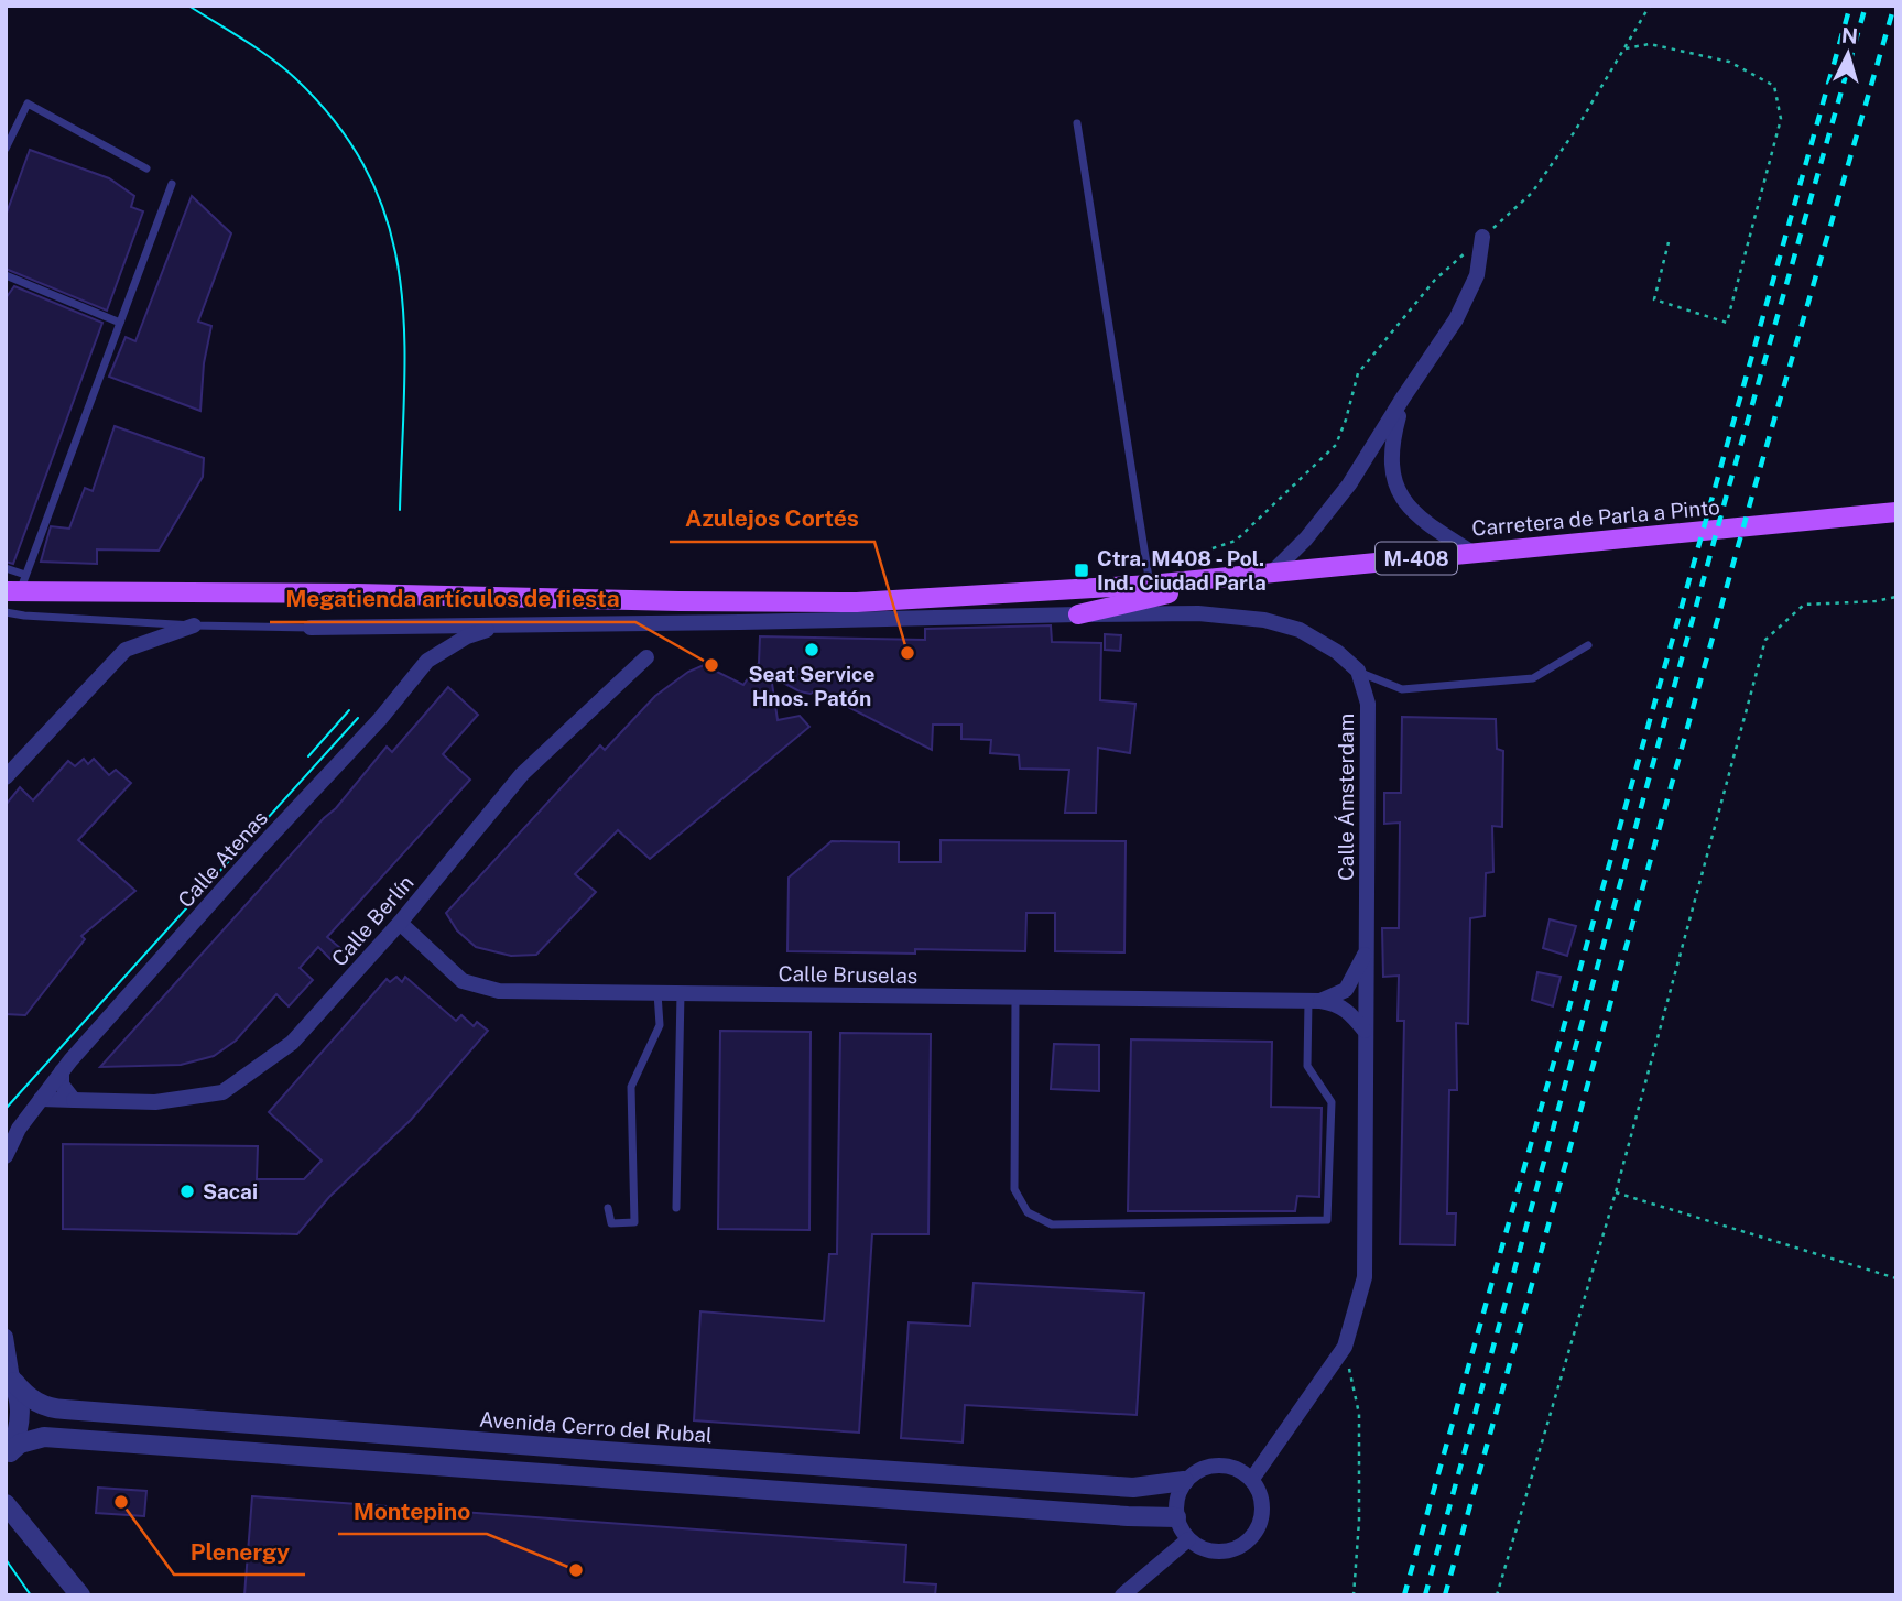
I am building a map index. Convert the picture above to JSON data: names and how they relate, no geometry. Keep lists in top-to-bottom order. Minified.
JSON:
{"streets":{"main road":["Carretera de Parla a Pinto","M-408"],"street":["Calle Ámsterdam","Calle Atenas","Calle Berlín","Calle Bruselas","Avenida Cerro del Rubal"]},"crossings":[["Carretera de Parla a Pinto","M-408"],["Calle Ámsterdam","Avenida Cerro del Rubal"],["Calle Atenas","Calle Berlín"],["Calle Berlín","Calle Bruselas"]],"places":{"transit":["Ctra. M408 - Pol. Ind. Ciudad Parla"],"other":["Seat Service Hnos. Patón","Azulejos Cortés","Megatienda artículos de fiesta","Sacai","Plenergy","Montepino"]},"north":"top"}
